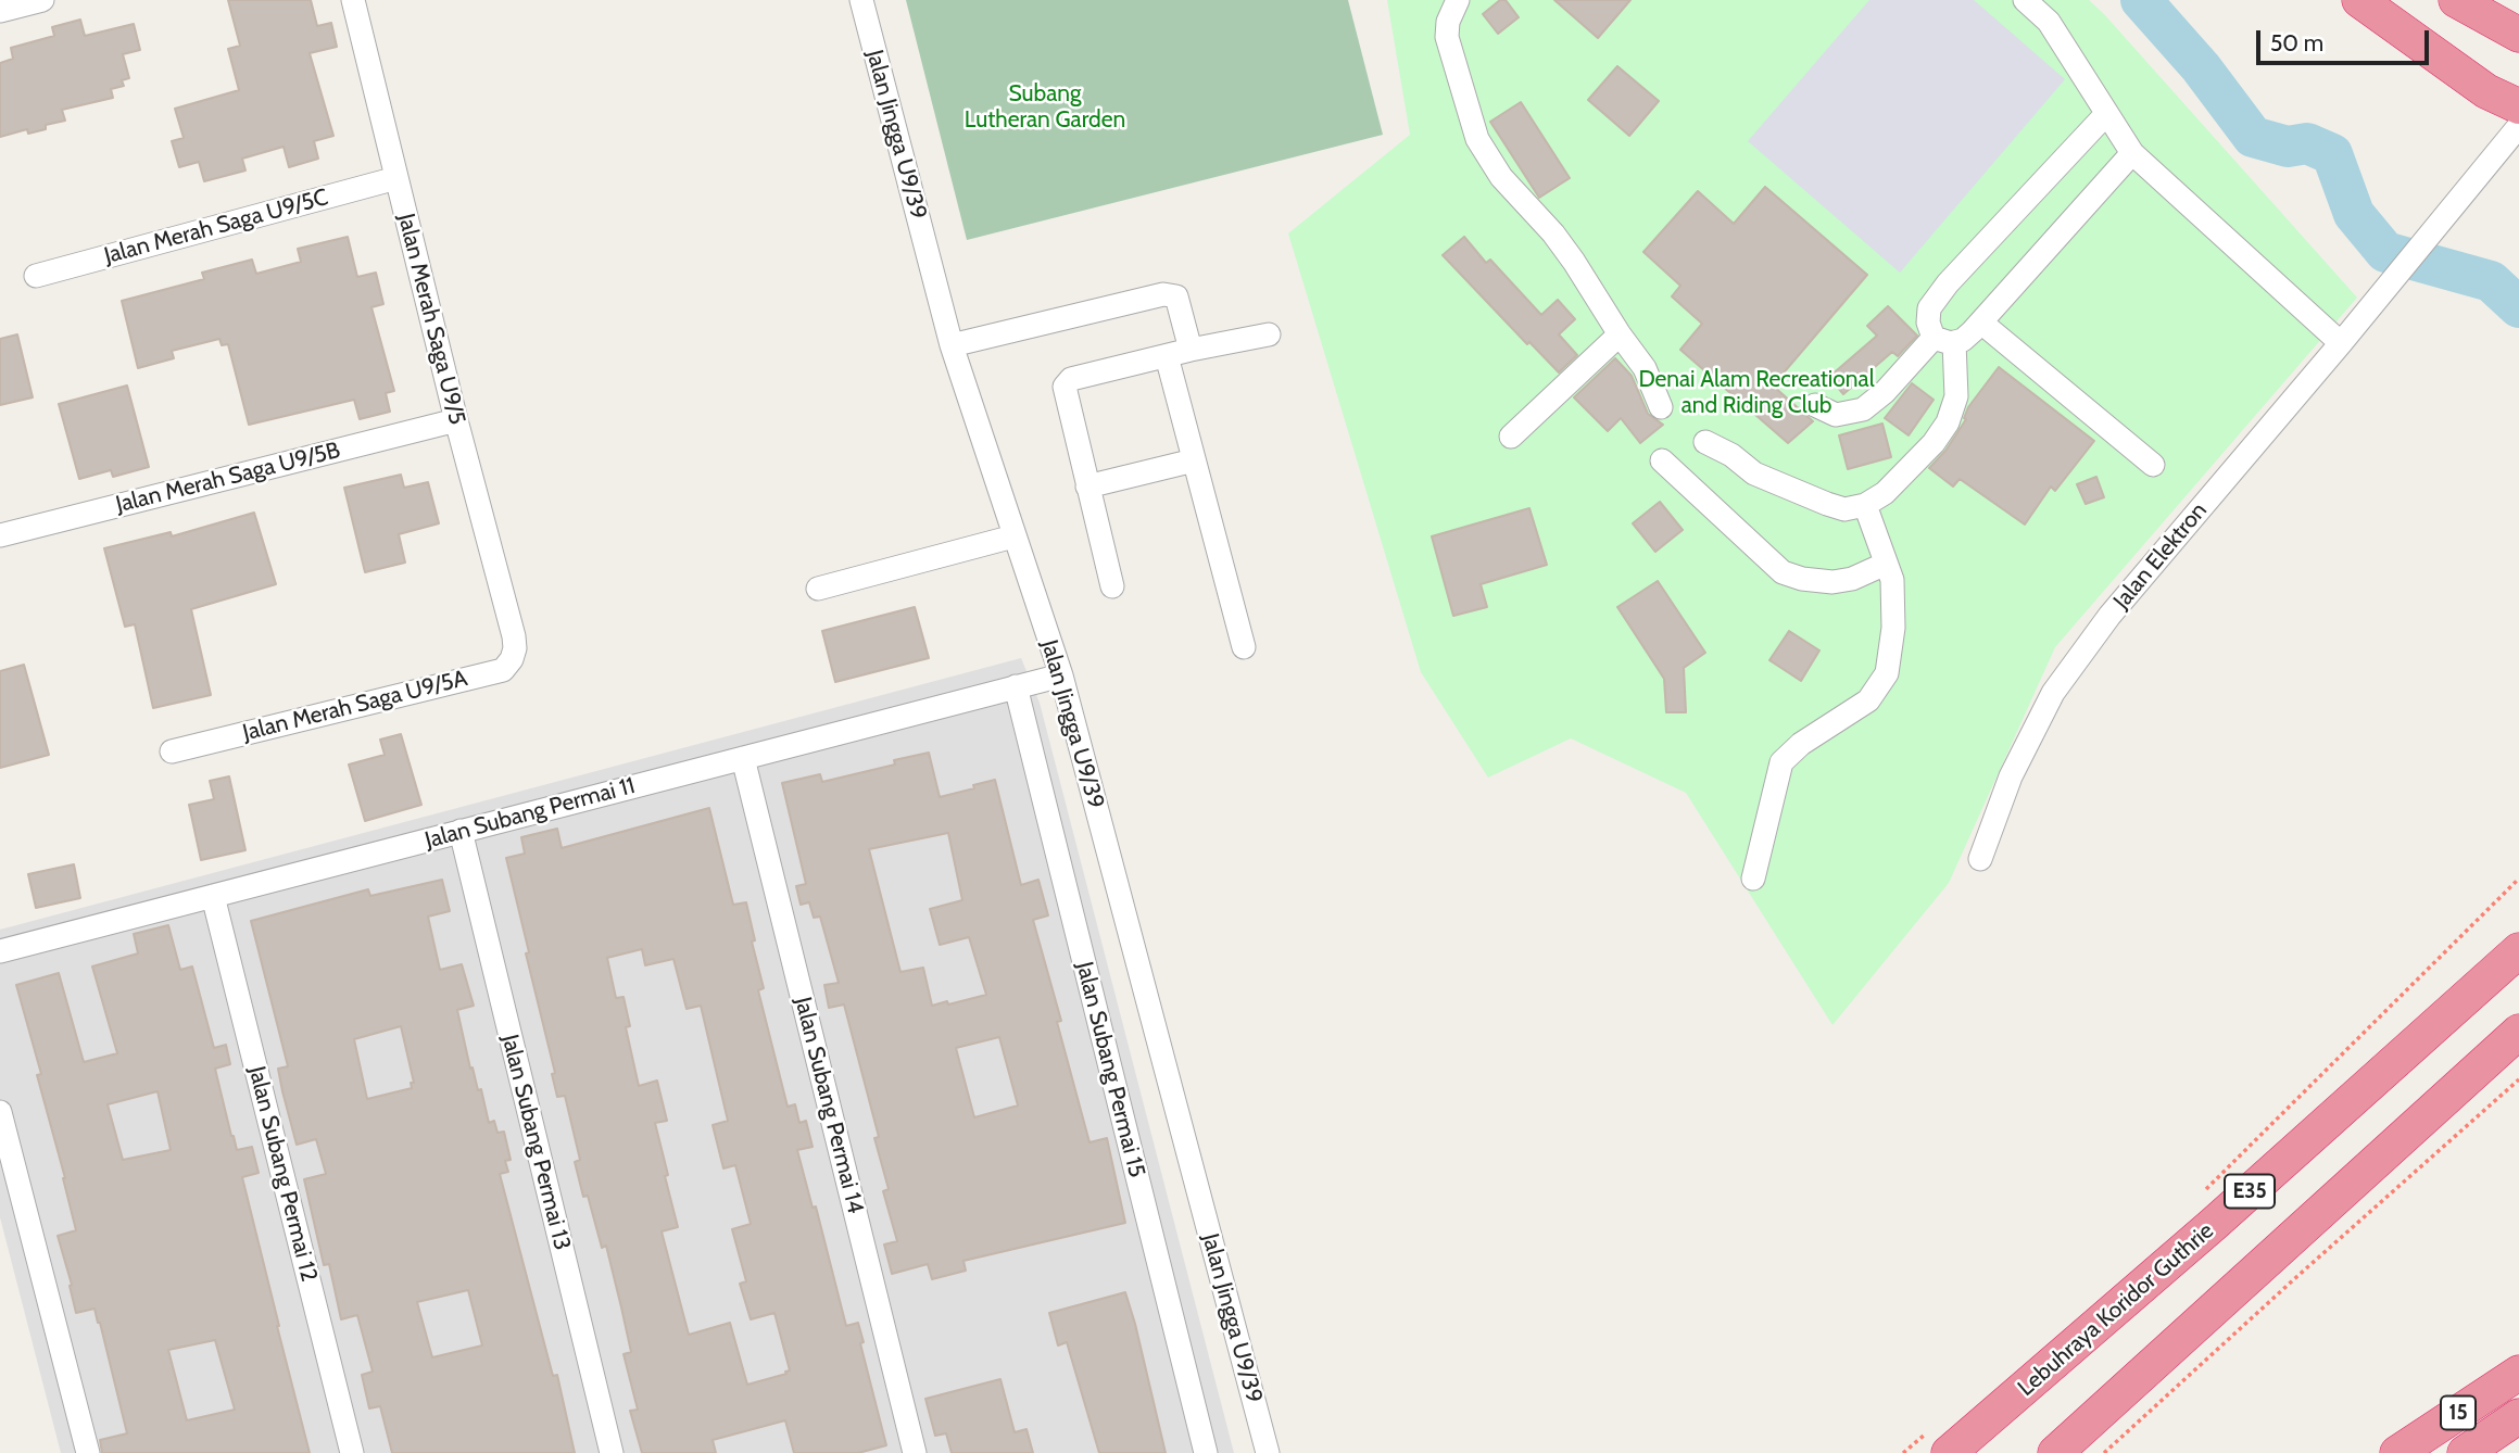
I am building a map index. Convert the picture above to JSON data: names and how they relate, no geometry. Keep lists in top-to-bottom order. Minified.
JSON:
{"streets":{"highway":["E35","Lebuhraya Koridor Guthrie","15"],"street":["Jalan Jingga U9/39","Jalan Merah Saga U9/5C","Jalan Merah Saga U9/5","Jalan Merah Saga U9/5B","Jalan Elektron","Jalan Merah Saga U9/5A","Jalan Subang Permai 11","Jalan Subang Permai 15","Jalan Subang Permai 14","Jalan Subang Permai 13","Jalan Subang Permai 12"]},"crossings":[["Jalan Jingga U9/39","Jalan Subang Permai 11"],["Jalan Merah Saga U9/5C","Jalan Merah Saga U9/5"],["Jalan Merah Saga U9/5","Jalan Merah Saga U9/5B"],["Jalan Merah Saga U9/5","Jalan Merah Saga U9/5A"],["Jalan Subang Permai 11","Jalan Subang Permai 15"],["Jalan Subang Permai 11","Jalan Subang Permai 14"],["Jalan Subang Permai 11","Jalan Subang Permai 13"],["Jalan Subang Permai 11","Jalan Subang Permai 12"]],"parks":["Subang Lutheran Garden","Denai Alam Recreational and Riding Club"],"scale_bar":"50 m"}
